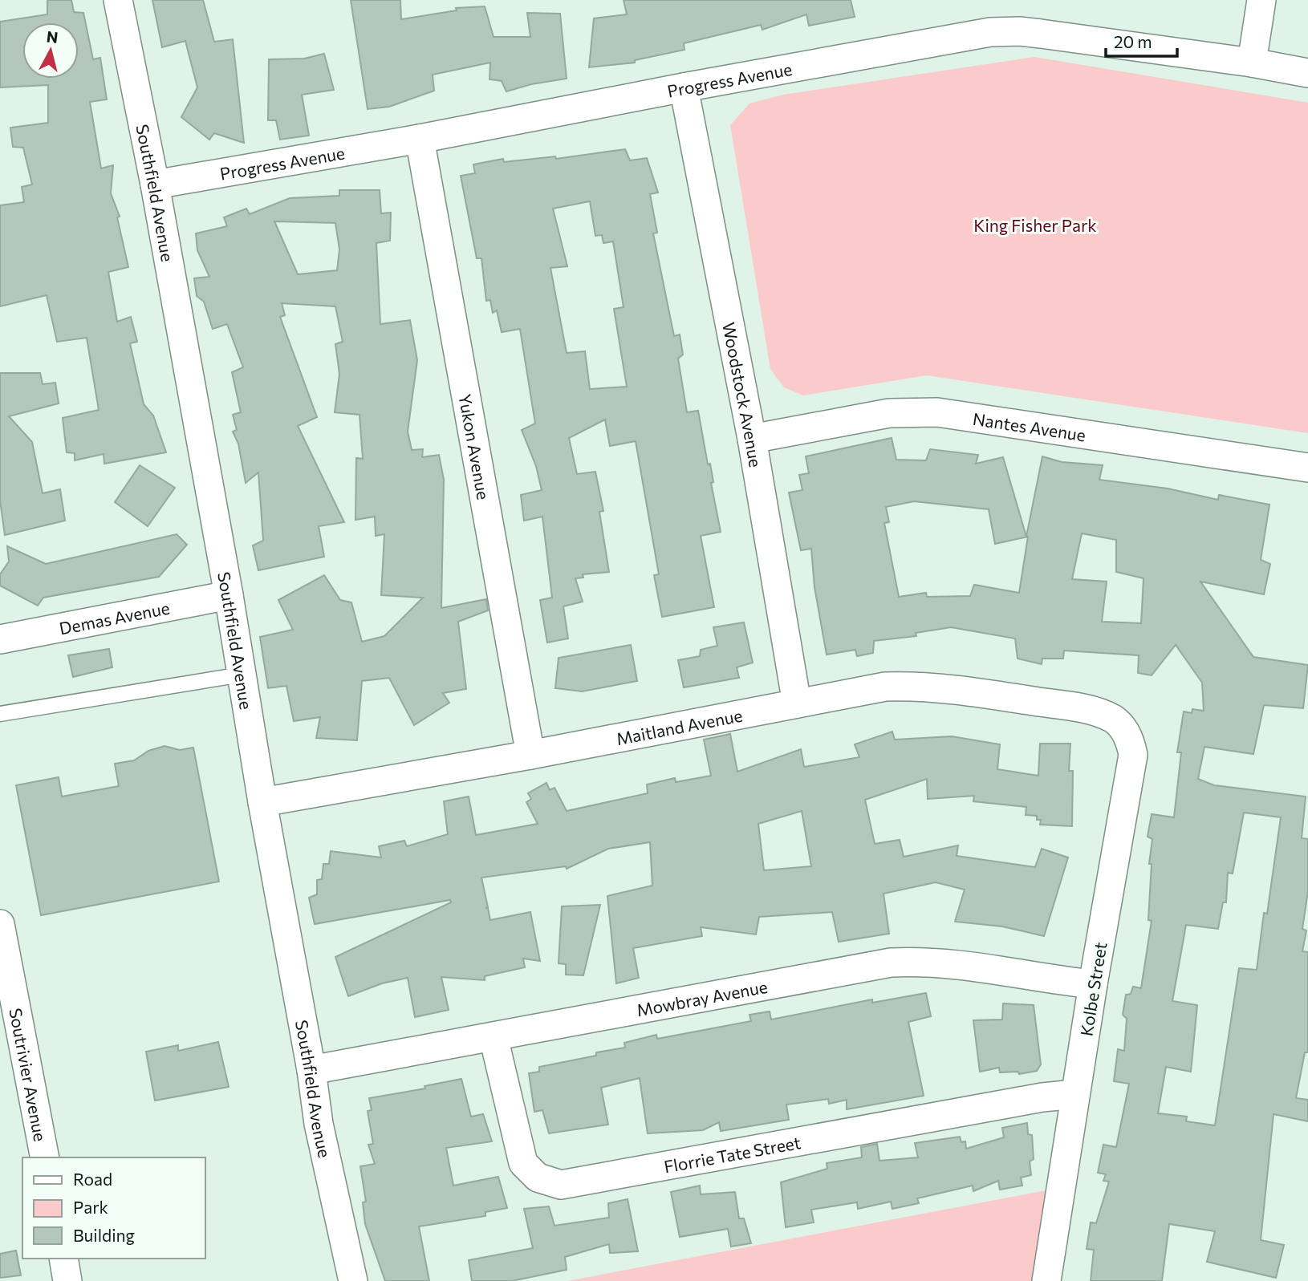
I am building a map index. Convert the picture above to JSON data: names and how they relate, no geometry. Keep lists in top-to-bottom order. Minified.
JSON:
{"streets":{"street":["Progress Avenue","Southfield Avenue","Woodstock Avenue","Nantes Avenue","Yukon Avenue","Demas Avenue","Maitland Avenue","Kolbe Street","Mowbray Avenue","Soutrivier Avenue","Florrie Tate Street"]},"crossings":[["Progress Avenue","Southfield Avenue"],["Progress Avenue","Woodstock Avenue"],["Progress Avenue","Yukon Avenue"],["Southfield Avenue","Demas Avenue"],["Southfield Avenue","Maitland Avenue"],["Southfield Avenue","Mowbray Avenue"],["Woodstock Avenue","Nantes Avenue"],["Woodstock Avenue","Maitland Avenue"],["Yukon Avenue","Maitland Avenue"],["Maitland Avenue","Kolbe Street"],["Kolbe Street","Mowbray Avenue"],["Kolbe Street","Florrie Tate Street"],["Mowbray Avenue","Florrie Tate Street"]],"parks":["King Fisher Park"],"legend":["Road","Park","Building"],"scale_bar":"20 m","north":"top"}
